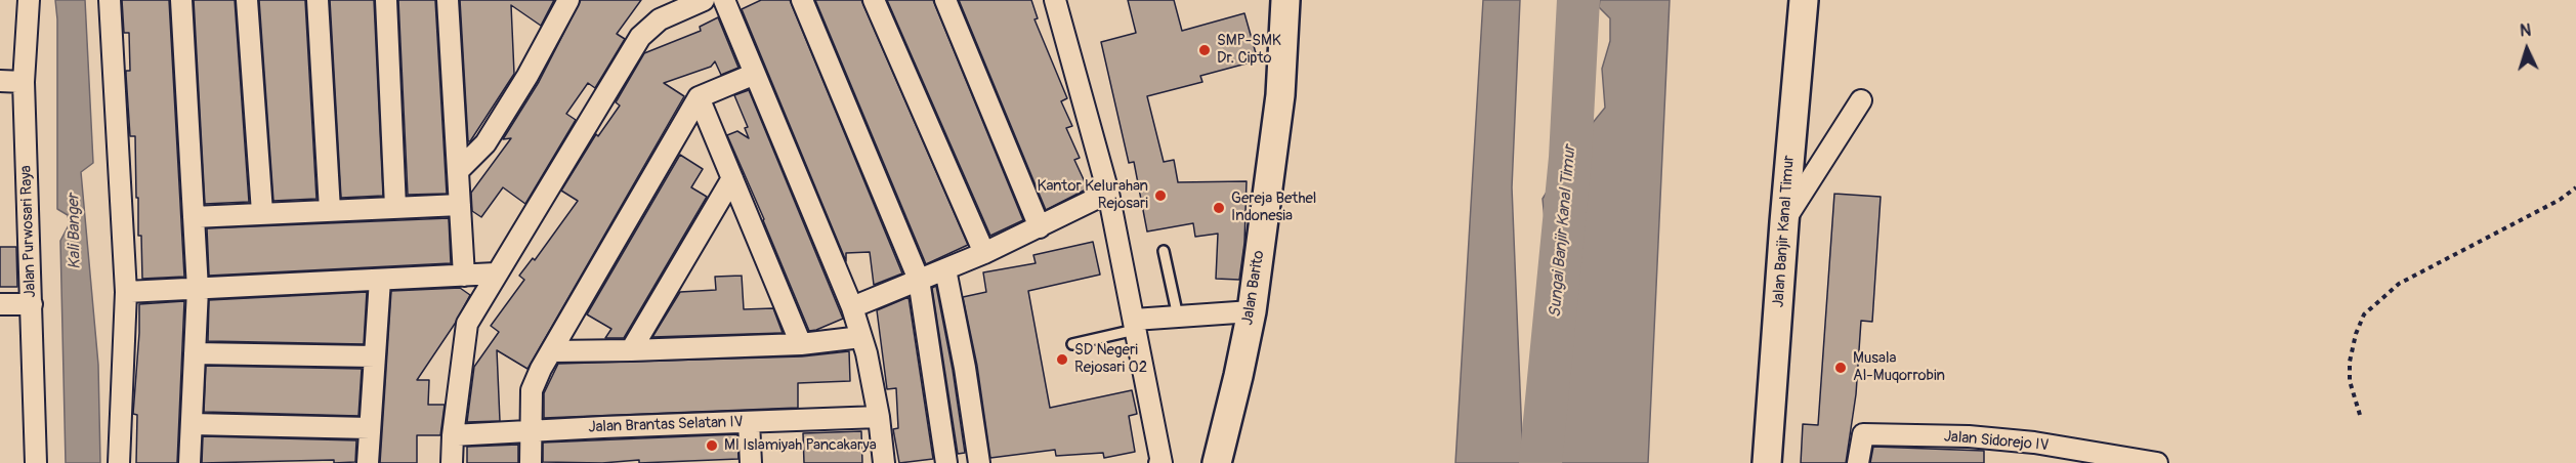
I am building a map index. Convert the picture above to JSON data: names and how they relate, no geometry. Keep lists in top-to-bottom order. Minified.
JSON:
{"streets":{"street":["Jalan Purwosari Raya","Jalan Banjir Kanal Timur","Jalan Barito","Jalan Brantas Selatan IV","Jalan Sidorejo IV"]},"water":["Kali Banger","Sungai Banjir Kanal Timur"],"places":["SMP-SMK Dr. Cipto","Kantor Kelurahan Rejosari","Gereja Bethel Indonesia","SD Negeri Rejosari 02","Musala Al-Muqorrobin","MI Islamiyah Pancakarya"],"north":"top"}
